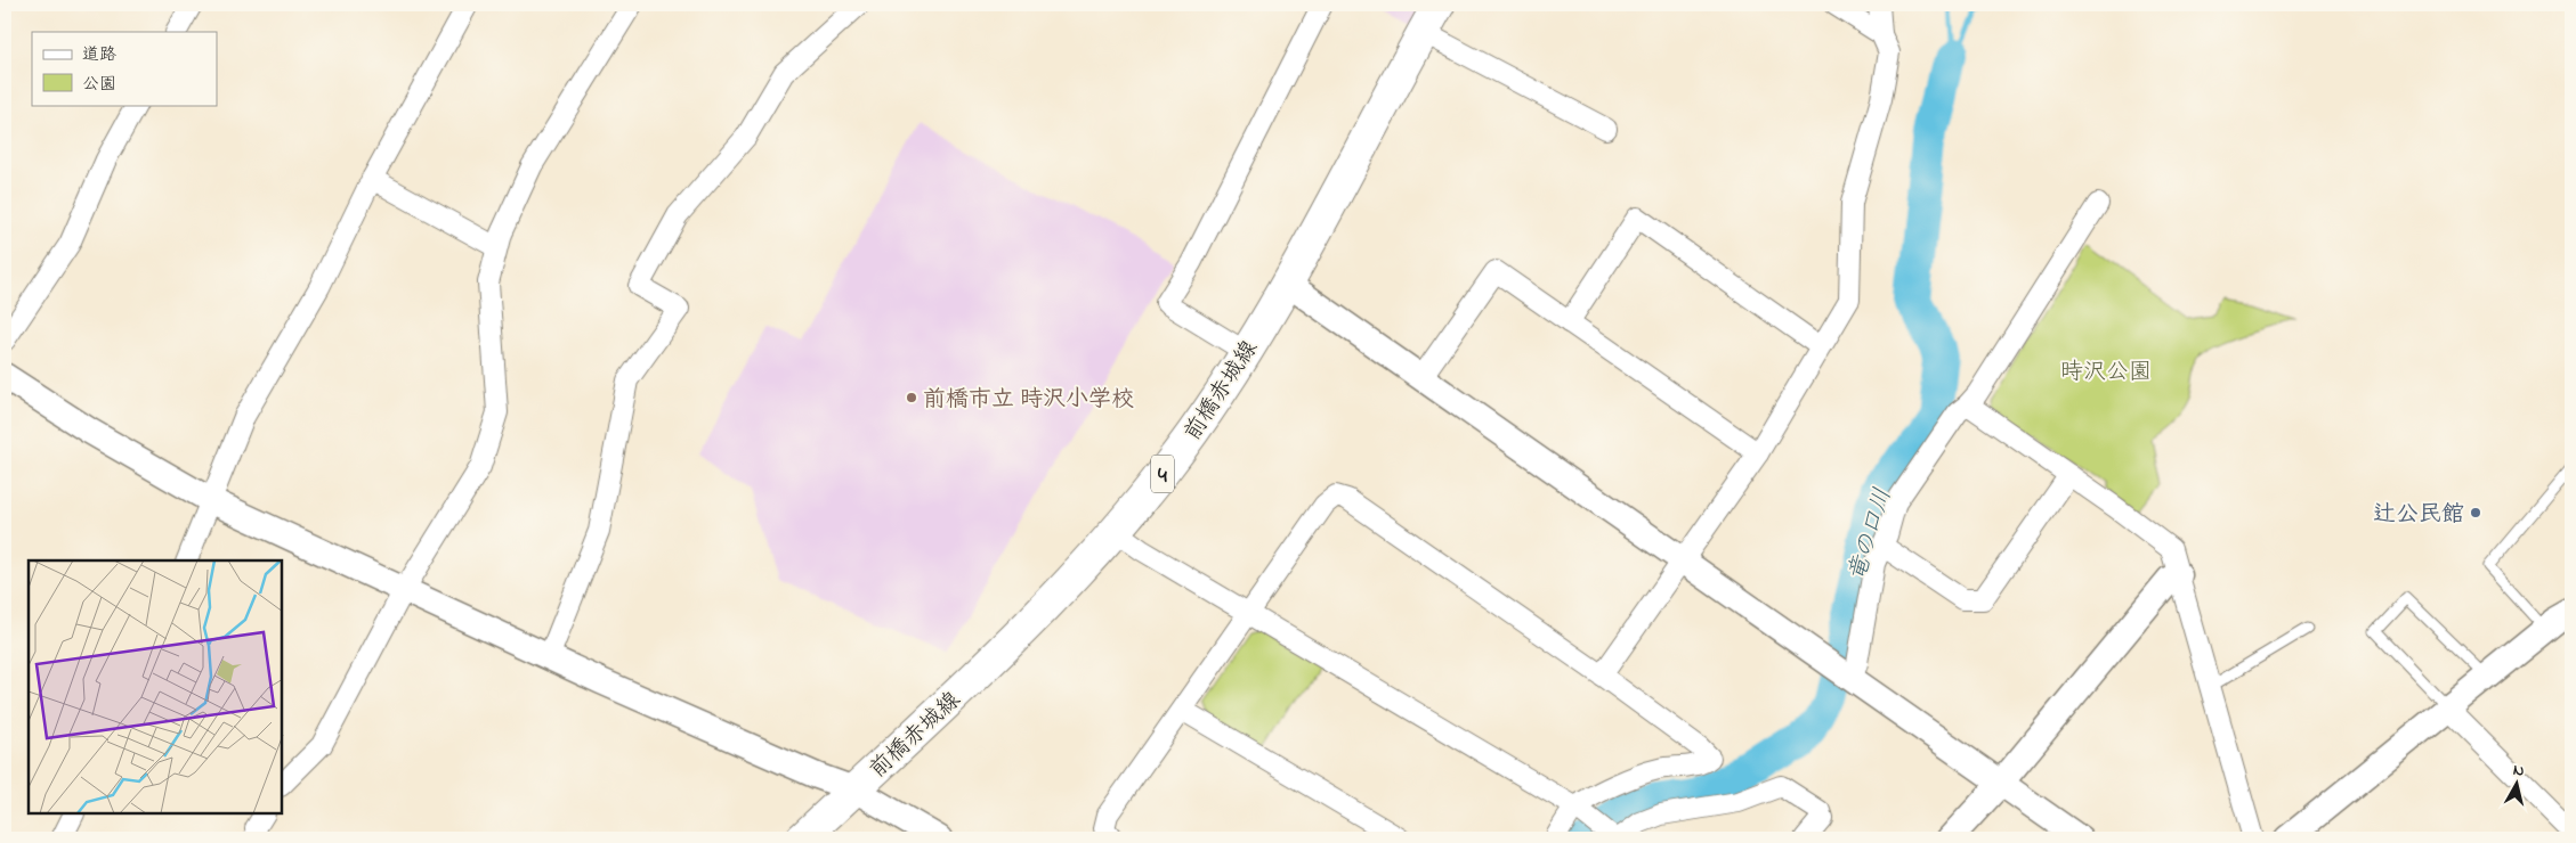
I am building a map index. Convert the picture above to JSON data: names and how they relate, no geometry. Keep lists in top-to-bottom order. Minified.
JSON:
{"streets":{"main road":["前橋赤城線","4"]},"water":["竜の口川"],"parks":["時沢公園"],"places":["前橋市立 時沢小学校","辻公民館"],"legend":["道路","公園"],"north":"top"}
